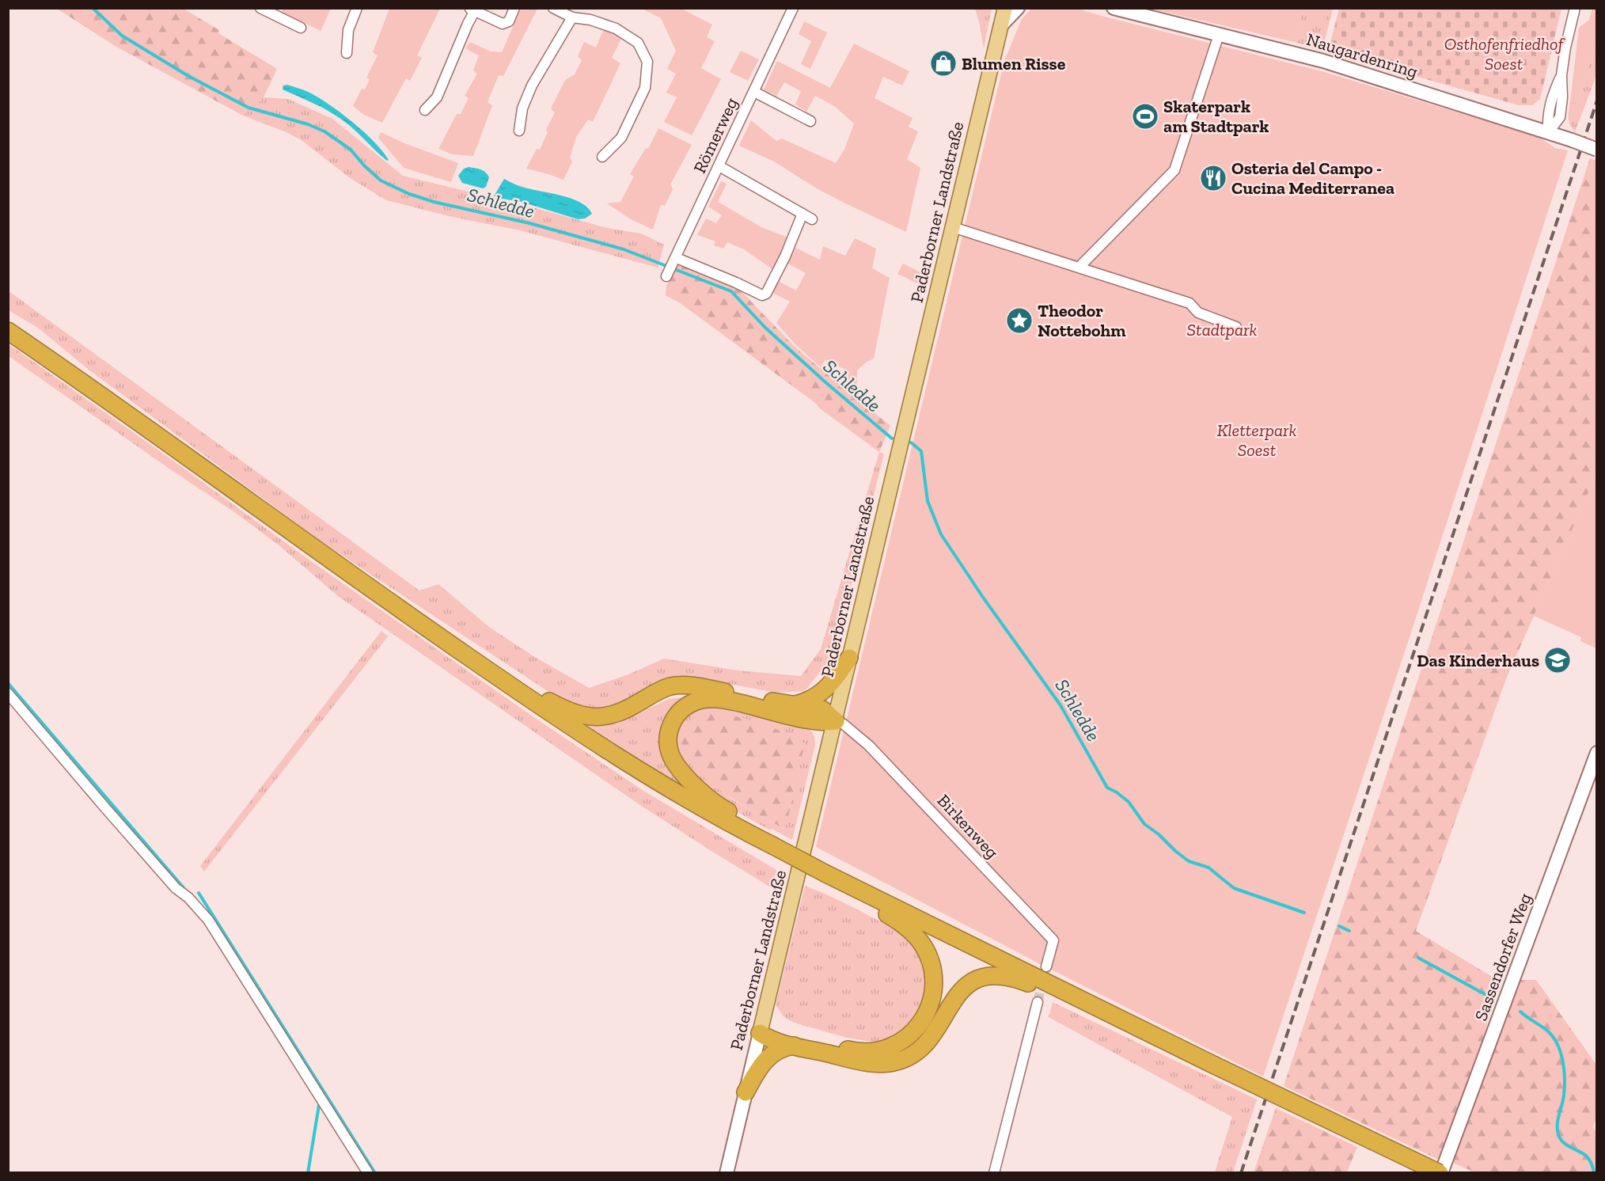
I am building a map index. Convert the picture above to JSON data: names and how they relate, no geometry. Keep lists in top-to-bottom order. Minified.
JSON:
{"streets":{"main road":["Naugardenring","Paderborner Landstraße","Sassendorfer Weg"],"street":["Römerweg","Birkenweg"]},"crossings":[["Paderborner Landstraße","Birkenweg"]],"water":["Schledde"],"parks":["Osthofenfriedhof Soest","Stadtpark","Kletterpark Soest"],"places":{"shop":["Blumen Risse"],"sports":["Skaterpark am Stadtpark"],"restaurant":["Osteria del Campo - Cucina Mediterranea"],"place":["Theodor Nottebohm"],"school or university":["Das Kinderhaus"]}}
